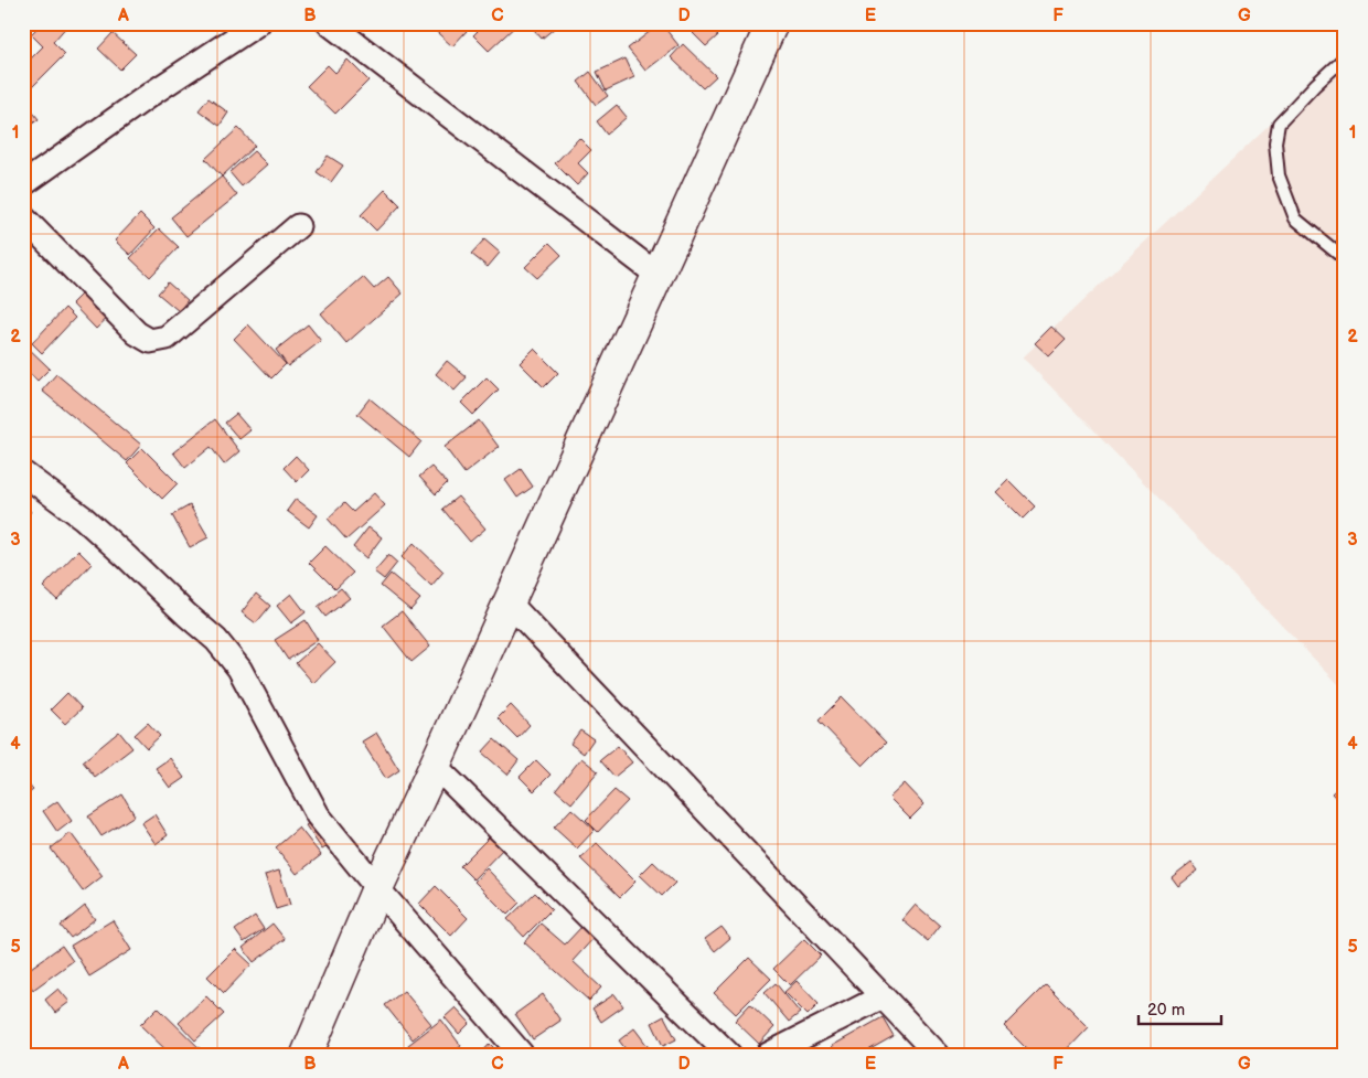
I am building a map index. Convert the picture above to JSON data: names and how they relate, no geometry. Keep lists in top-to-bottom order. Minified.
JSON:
{"scale_bar":"20 m","grid":{"columns":["A","B","C","D","E","F","G"],"rows":["1","2","3","4","5"]}}
